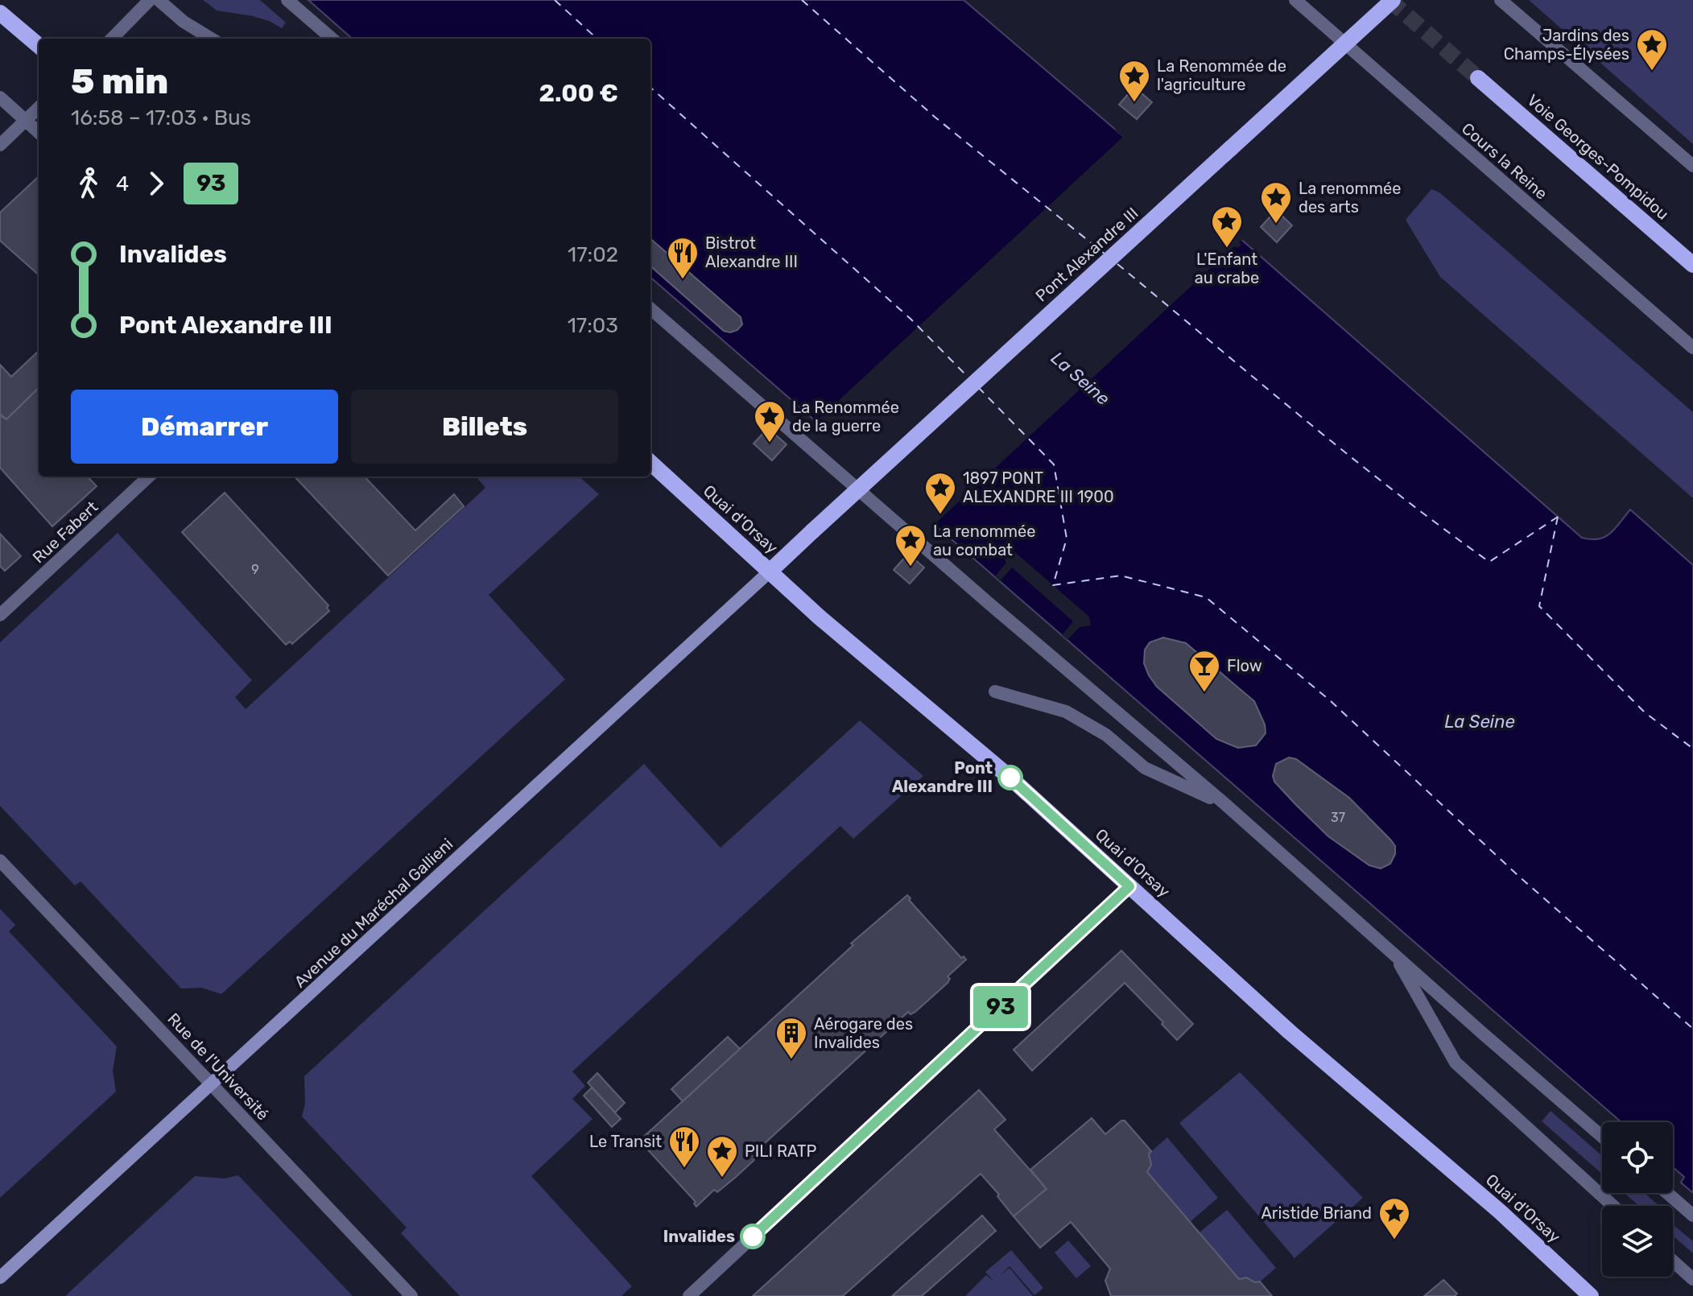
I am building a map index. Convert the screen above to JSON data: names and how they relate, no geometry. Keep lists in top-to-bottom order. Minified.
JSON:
{"streets":{"main road":["Voie Georges-Pompidou","Pont Alexandre III","Quai d'Orsay","Avenue du Maréchal Gallieni"],"street":["Cours la Reine","Rue Fabert","Rue de l'Université"]},"crossings":[["Cours la Reine","Pont Alexandre III"],["Pont Alexandre III","Quai d'Orsay"],["Pont Alexandre III","Avenue du Maréchal Gallieni"],["Quai d'Orsay","Avenue du Maréchal Gallieni"],["Avenue du Maréchal Gallieni","Rue de l'Université"]],"water":["La Seine"],"places":{"place":["Jardins des Champs-Élysées","La Renommée de l'agriculture","La renommée des arts","L'Enfant au crabe","La Renommée de la guerre","1897 PONT ALEXANDRE III 1900","La renommée au combat","PILI RATP","Aristide Briand"],"restaurant":["Bistrot Alexandre III","Le Transit"],"bar":["Flow"],"other":["Pont Alexandre III","Invalides"],"building":["Aérogare des Invalides"]},"lines":["bus line 93"],"house_numbers":["9","37"],"page":{"on_map":"93","heading":["5 min","16:58 – 17:03 · Bus","2.00 €"],"legs":["4","93"],"list":[{"name":"Invalides","value":"17:02"},{"name":"Pont Alexandre III","value":"17:03"}],"buttons":["Démarrer","Billets"]}}
